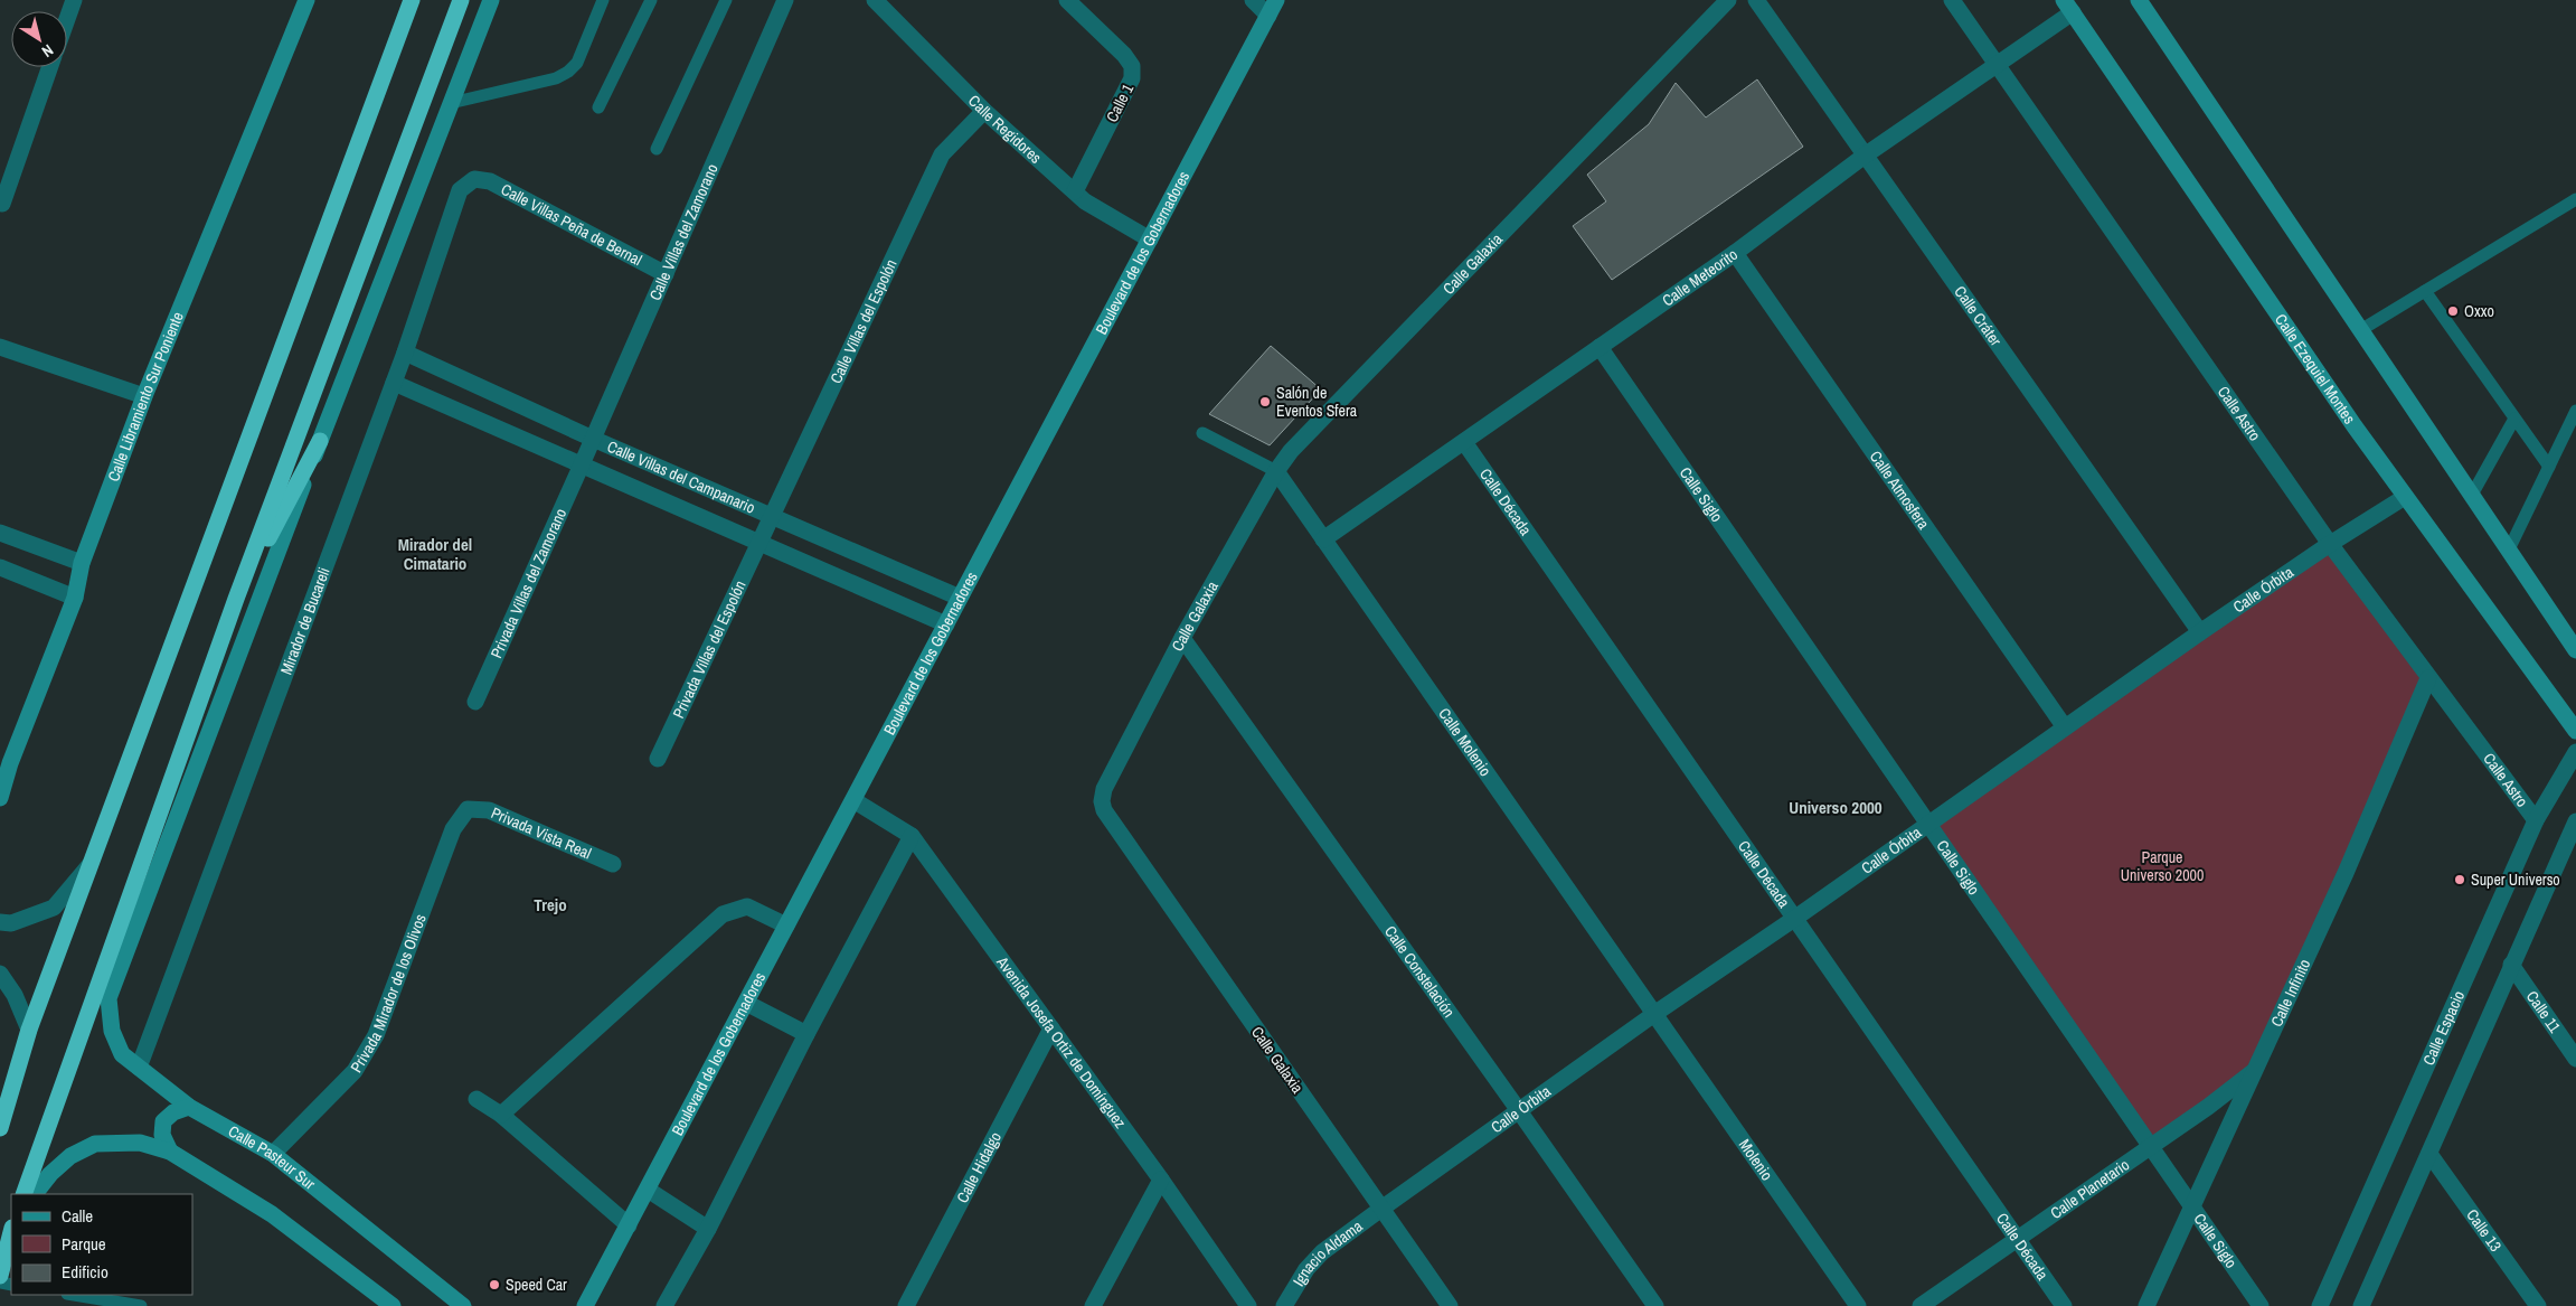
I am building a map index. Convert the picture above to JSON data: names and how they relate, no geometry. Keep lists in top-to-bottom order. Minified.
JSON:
{"streets":{"main road":["Boulevard de los Gobernadores","Calle Ezequiel Montes","Calle Libramiento Sur Poniente","Calle Pasteur Sur"],"street":["Calle 1","Calle Regidores","Calle Villas Peña de Bernal","Calle Villas del Zamorano","Calle Galaxia","Calle Meteorito","Calle Cráter","Calle Villas del Espolón","Calle Astro","Calle Villas del Campanario","Calle Atmosfera","Calle Siglo","Calle Década","Privada Villas del Zamorano","Calle Órbita","Mirador de Bucareli","Privada Villas del Espolón","Calle Molenio","Privada Vista Real","Calle Constelación","Privada Mirador de los Olivos","Calle Infinito","Calle 11","Calle Espacio","Avenida Josefa Ortiz de Domínguez","Molenio","Calle Hidalgo","Calle Planetario","Calle 13","Ignacio Aldama"]},"crossings":[["Calle 1","Calle Regidores"],["Calle Regidores","Boulevard de los Gobernadores"],["Calle Regidores","Calle Villas del Espolón"],["Calle Villas Peña de Bernal","Calle Villas del Zamorano"],["Calle Villas Peña de Bernal","Mirador de Bucareli"],["Calle Villas del Zamorano","Calle Villas del Campanario"],["Calle Villas del Zamorano","Privada Villas del Zamorano"],["Boulevard de los Gobernadores","Calle Villas del Campanario"],["Boulevard de los Gobernadores","Avenida Josefa Ortiz de Domínguez"],["Calle Galaxia","Calle Órbita"],["Calle Galaxia","Calle Molenio"],["Calle Galaxia","Calle Constelación"],["Calle Galaxia","Ignacio Aldama"],["Calle Meteorito","Calle Cráter"],["Calle Meteorito","Calle Ezequiel Montes"],["Calle Meteorito","Calle Astro"],["Calle Meteorito","Calle Atmosfera"],["Calle Meteorito","Calle Siglo"],["Calle Meteorito","Calle Década"],["Calle Meteorito","Calle Molenio"],["Calle Cráter","Calle Órbita"],["Calle Villas del Espolón","Calle Villas del Campanario"],["Calle Villas del Espolón","Privada Villas del Espolón"],["Calle Ezequiel Montes","Calle Órbita"],["Calle Astro","Calle Órbita"],["Calle Astro","Calle Infinito"],["Calle Astro","Calle Espacio"],["Calle Villas del Campanario","Privada Villas del Zamorano"],["Calle Villas del Campanario","Mirador de Bucareli"],["Calle Villas del Campanario","Privada Villas del Espolón"],["Calle Atmosfera","Calle Órbita"],["Calle Siglo","Calle Órbita"],["Calle Siglo","Calle Infinito"],["Calle Siglo","Calle Planetario"],["Calle Década","Calle Órbita"],["Calle Década","Calle Planetario"],["Calle Órbita","Calle Molenio"],["Calle Órbita","Calle Constelación"],["Calle Órbita","Molenio"],["Calle Órbita","Ignacio Aldama"],["Mirador de Bucareli","Calle Pasteur Sur"],["Calle Molenio","Molenio"],["Privada Vista Real","Privada Mirador de los Olivos"],["Privada Mirador de los Olivos","Calle Pasteur Sur"],["Calle Infinito","Calle Planetario"],["Avenida Josefa Ortiz de Domínguez","Calle Hidalgo"]],"districts":["Mirador del Cimatario","Universo 2000","Trejo"],"parks":["Parque Universo 2000"],"places":["Oxxo","Salón de Eventos Sfera","Super Universo","Speed Car"],"legend":["Calle","Parque","Edificio"],"north":"bottom right"}
